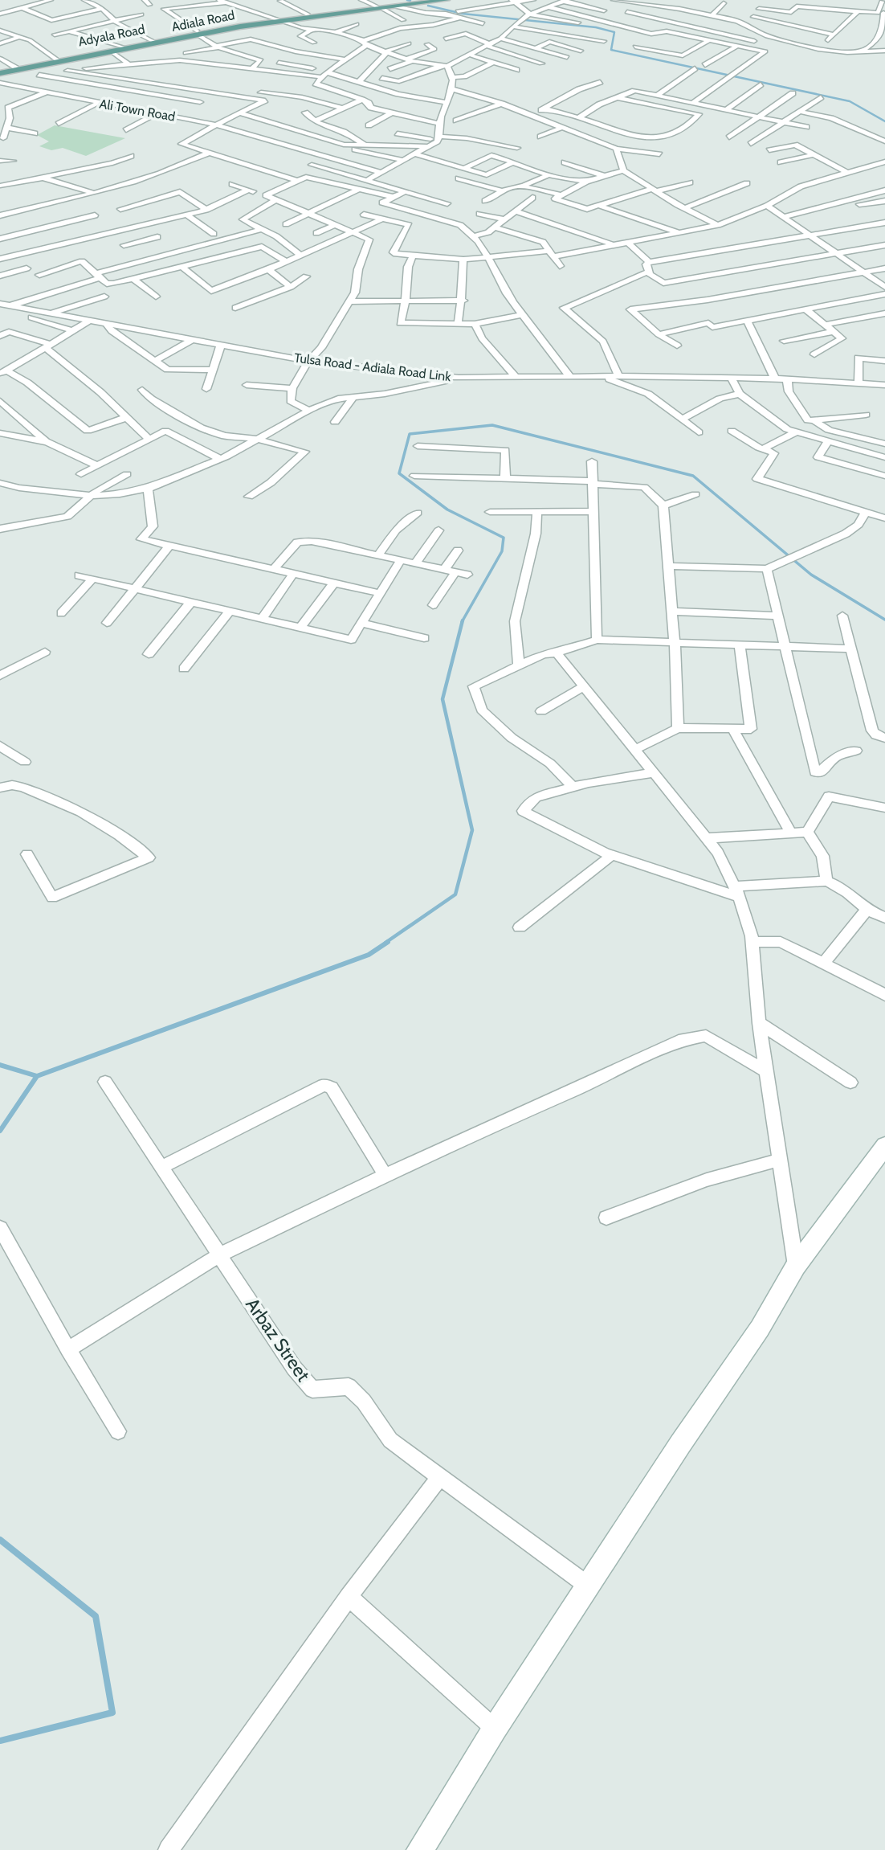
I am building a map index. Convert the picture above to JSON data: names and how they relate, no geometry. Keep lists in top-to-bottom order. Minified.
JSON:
{"streets":{"main road":["Adiala Road","Adyala Road"],"street":["Ali Town Road","Tulsa Road - Adiala Road Link","Arbaz Street"]},"crossings":[["Adiala Road","Adyala Road"]]}
